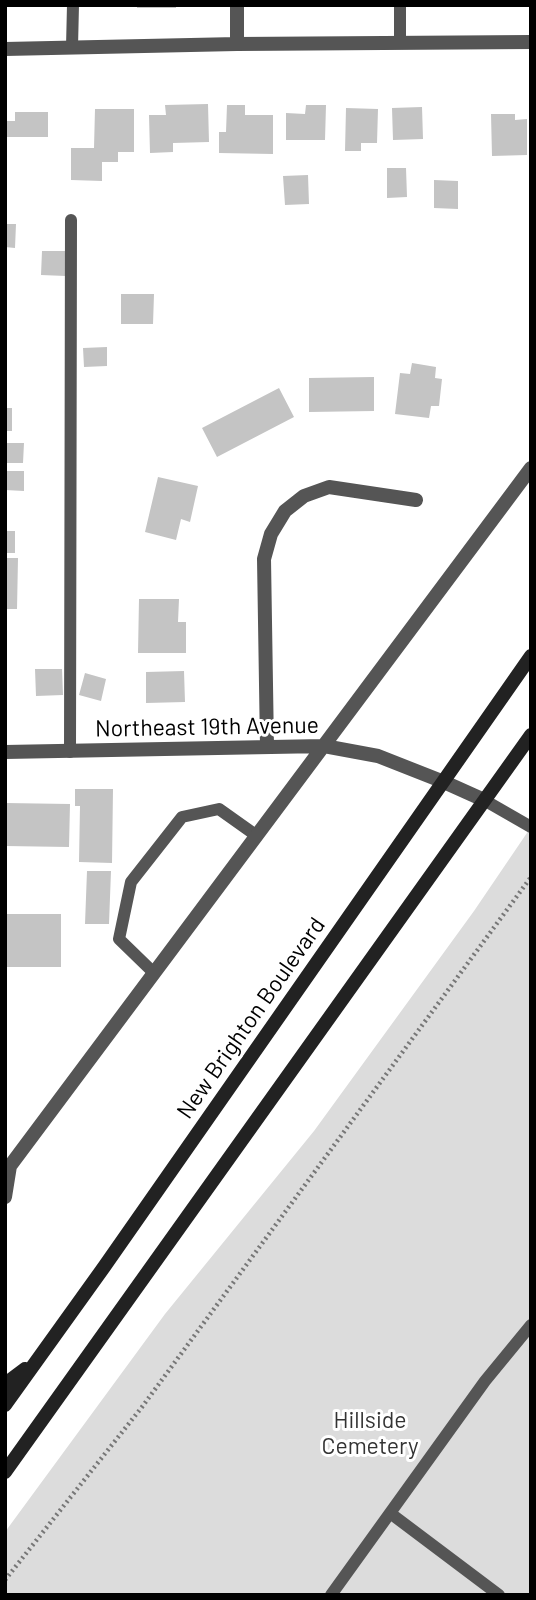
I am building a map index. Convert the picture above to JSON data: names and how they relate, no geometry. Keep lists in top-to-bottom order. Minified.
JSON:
{"streets":{"main road":["New Brighton Boulevard"],"street":["Northeast 19th Avenue"]},"crossings":[["Northeast 19th Avenue","New Brighton Boulevard"]],"parks":["Hillside Cemetery"]}
